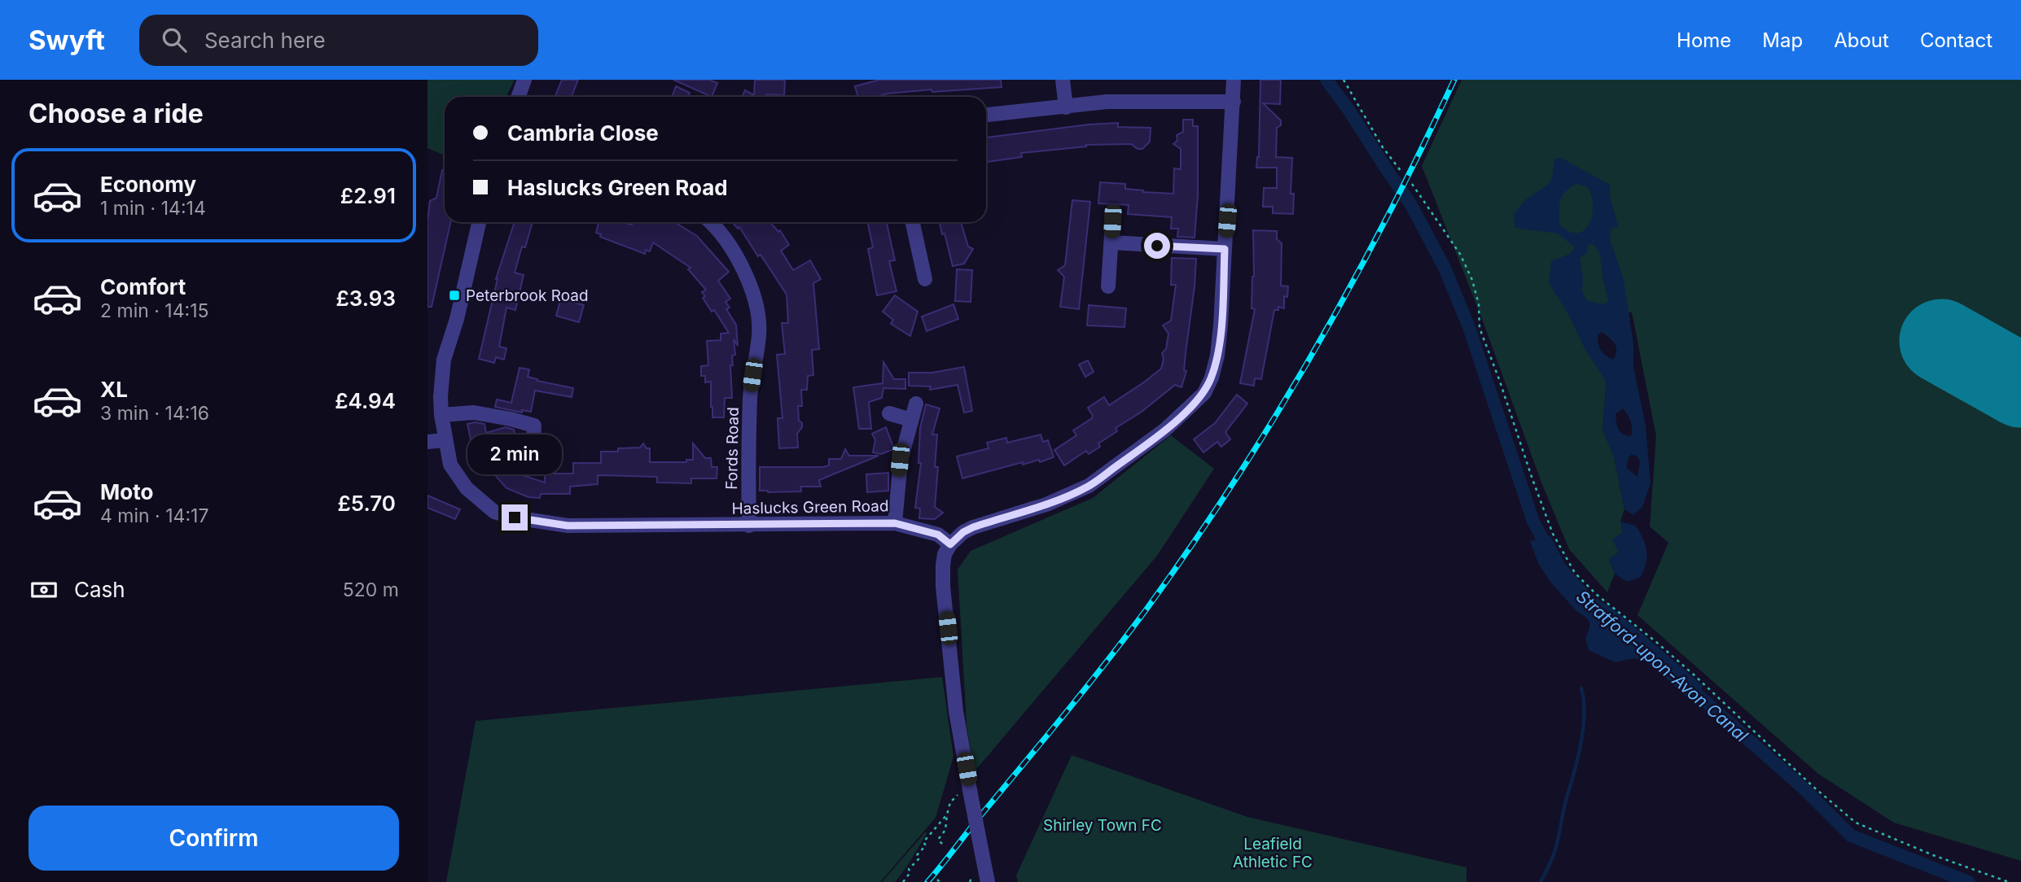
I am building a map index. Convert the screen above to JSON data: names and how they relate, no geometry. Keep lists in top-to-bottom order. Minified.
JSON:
{"streets":{"street":["Fords Road","Haslucks Green Road"]},"crossings":[["Fords Road","Haslucks Green Road"]],"water":["Stratford-upon-Avon Canal"],"parks":["Shirley Town FC","Leafield Athletic FC"],"places":{"transit":["Peterbrook Road"]},"page":{"header":"Swyft","search":"Search here","nav":["Home","Map","About","Contact"],"heading":"Choose a ride","banner":["Cambria Close","Haslucks Green Road"],"list":[{"name":"Economy","note":"1 min · 14:14","value":"£2.91"},{"name":"Comfort","note":"2 min · 14:15","value":"£3.93"},{"name":"XL","note":"3 min · 14:16","value":"£4.94"},{"name":"Moto","note":"4 min · 14:17","value":"£5.70"}],"bubble":"2 min","pay":["Cash","520 m"],"buttons":"Confirm"}}
